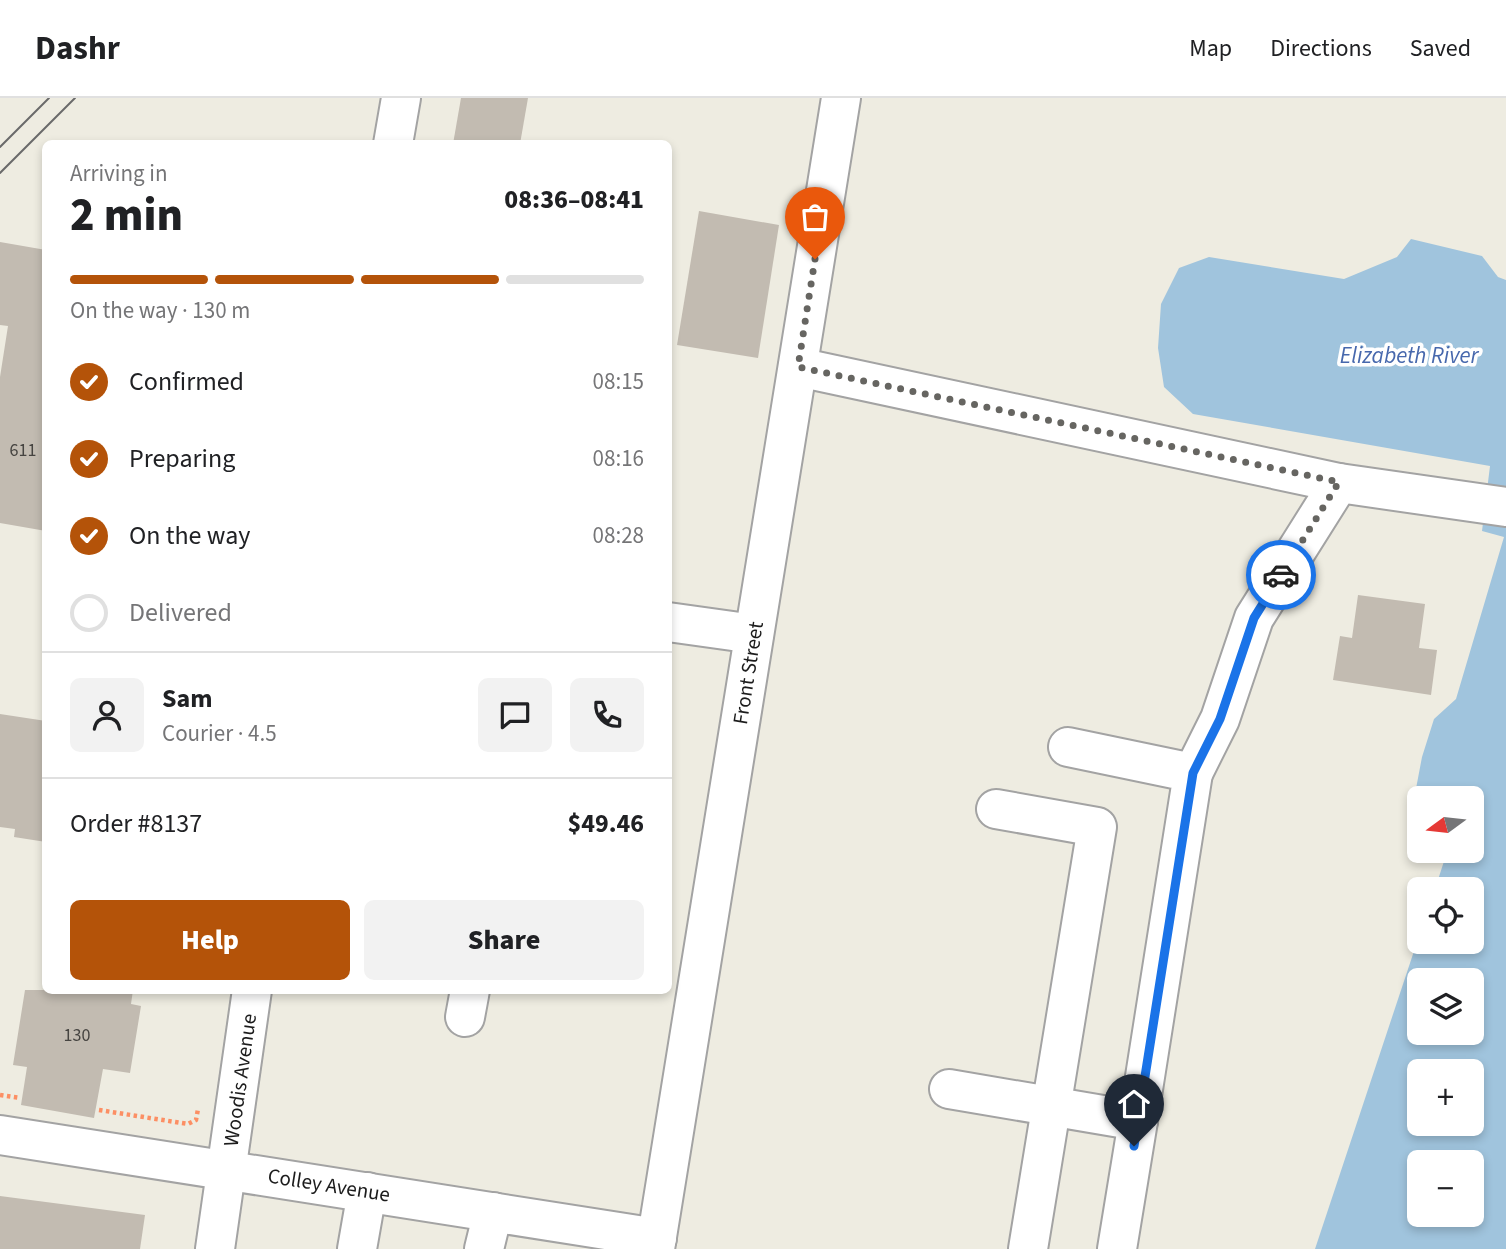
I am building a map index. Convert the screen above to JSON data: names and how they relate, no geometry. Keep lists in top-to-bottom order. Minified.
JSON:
{"streets":{"street":["Front Street","Woodis Avenue","Colley Avenue"]},"crossings":[["Front Street","Colley Avenue"],["Woodis Avenue","Colley Avenue"]],"water":["Elizabeth River"],"house_numbers":["611","130"],"north":"left","page":{"header":"Dashr","nav":["Map","Directions","Saved"],"heading":["2 min","Arriving in","08:36–08:41"],"panel":["Sam","Courier · 4.5","Order #8137","$49.46"],"bar":"On the way · 130 m","list":[["Confirmed","08:15"],["Preparing","08:16"],["On the way","08:28"],"Delivered"],"map_buttons":["+","−"],"buttons":["Help","Share"]}}
